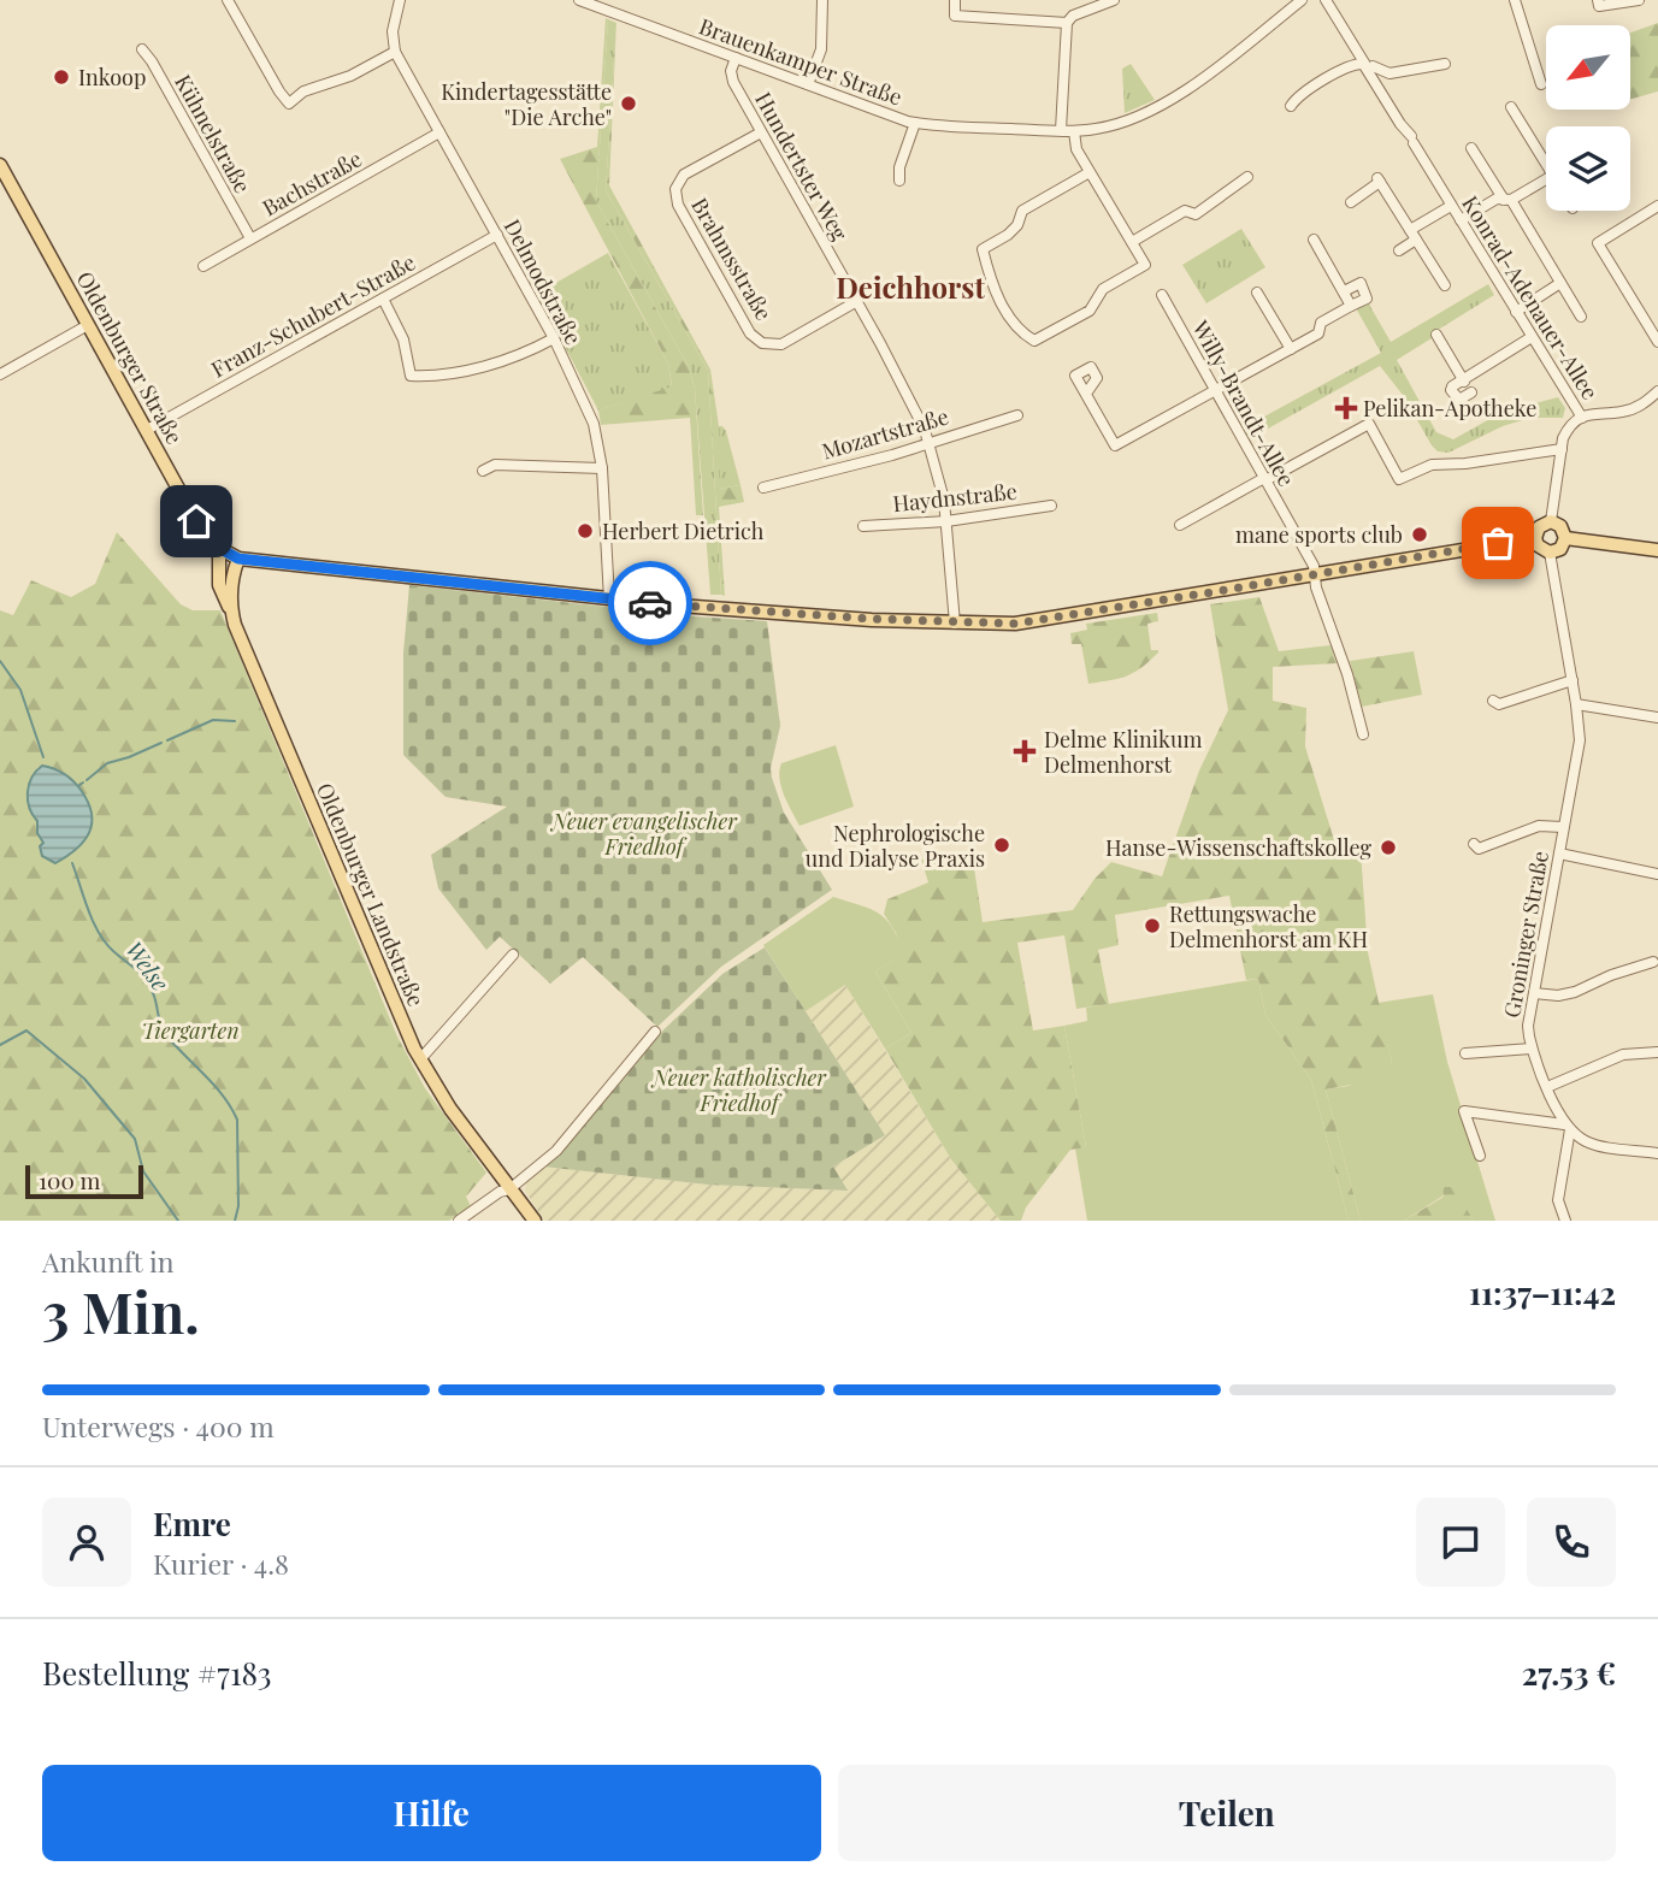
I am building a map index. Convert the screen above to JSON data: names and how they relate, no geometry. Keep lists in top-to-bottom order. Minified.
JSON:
{"streets":{"main road":["Oldenburger Straße","Oldenburger Landstraße"],"street":["Brauenkamper Straße","Kühnelstraße","Hundertster Weg","Bachstraße","Brahmsstraße","Delmodstraße","Konrad-Adenauer-Allee","Franz-Schubert-Straße","Willy-Brandt-Allee","Mozartstraße","Haydnstraße","Groninger Straße"]},"crossings":[["Brauenkamper Straße","Hundertster Weg"],["Kühnelstraße","Bachstraße"],["Hundertster Weg","Brahmsstraße"],["Hundertster Weg","Mozartstraße"],["Hundertster Weg","Haydnstraße"],["Bachstraße","Delmodstraße"],["Delmodstraße","Franz-Schubert-Straße"],["Konrad-Adenauer-Allee","Groninger Straße"],["Franz-Schubert-Straße","Oldenburger Straße"],["Oldenburger Straße","Oldenburger Landstraße"]],"districts":["Deichhorst"],"water":["Welse"],"parks":["Neuer evangelischer Friedhof","Tiergarten","Neuer katholischer Friedhof"],"places":{"other":["Inkoop","Kindertagesstätte \"Die Arche\"","Herbert Dietrich","mane sports club","Nephrologische und Dialyse Praxis","Hanse-Wissenschaftskolleg","Rettungswache Delmenhorst am KH"],"health":["Pelikan-Apotheke","Delme Klinikum Delmenhorst"]},"scale_bar":"100 m","north":"bottom left","page":{"scale":"100 m","heading":["3 Min.","Ankunft in","11:37–11:42"],"panel":["Emre","Kurier · 4.8","Bestellung #7183","27.53 €"],"bar":"Unterwegs · 400 m","buttons":["Hilfe","Teilen"]}}
